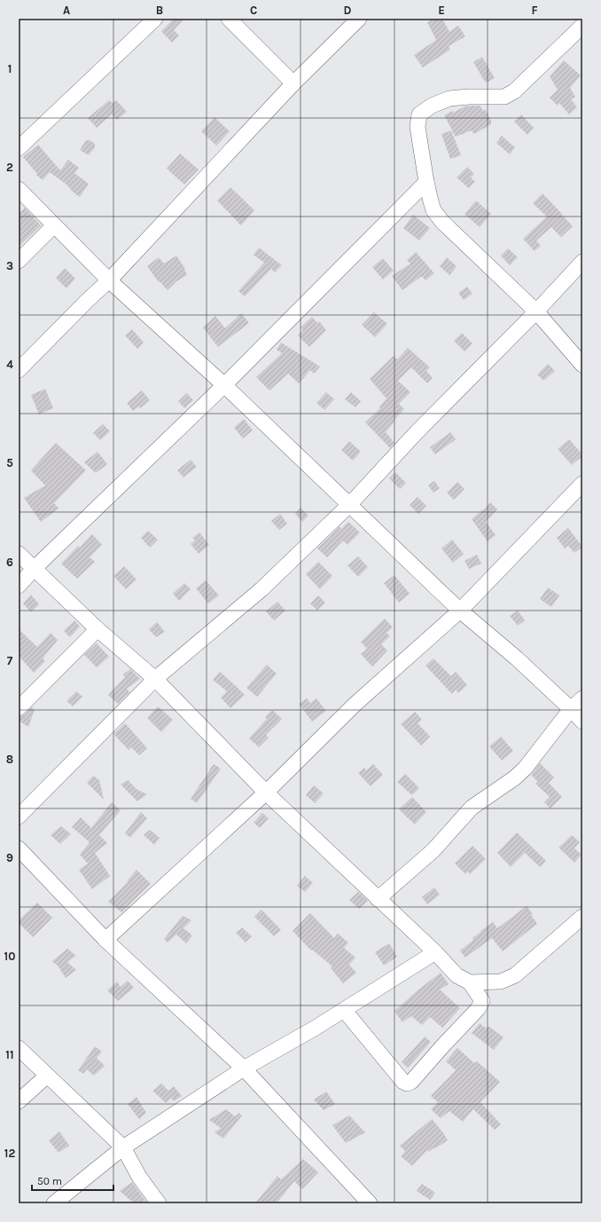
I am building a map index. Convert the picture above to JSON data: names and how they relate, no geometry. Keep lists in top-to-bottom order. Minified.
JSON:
{"scale_bar":"50 m","grid":{"columns":["A","B","C","D","E","F"],"rows":["1","2","3","4","5","6","7","8","9","10","11","12"]}}
